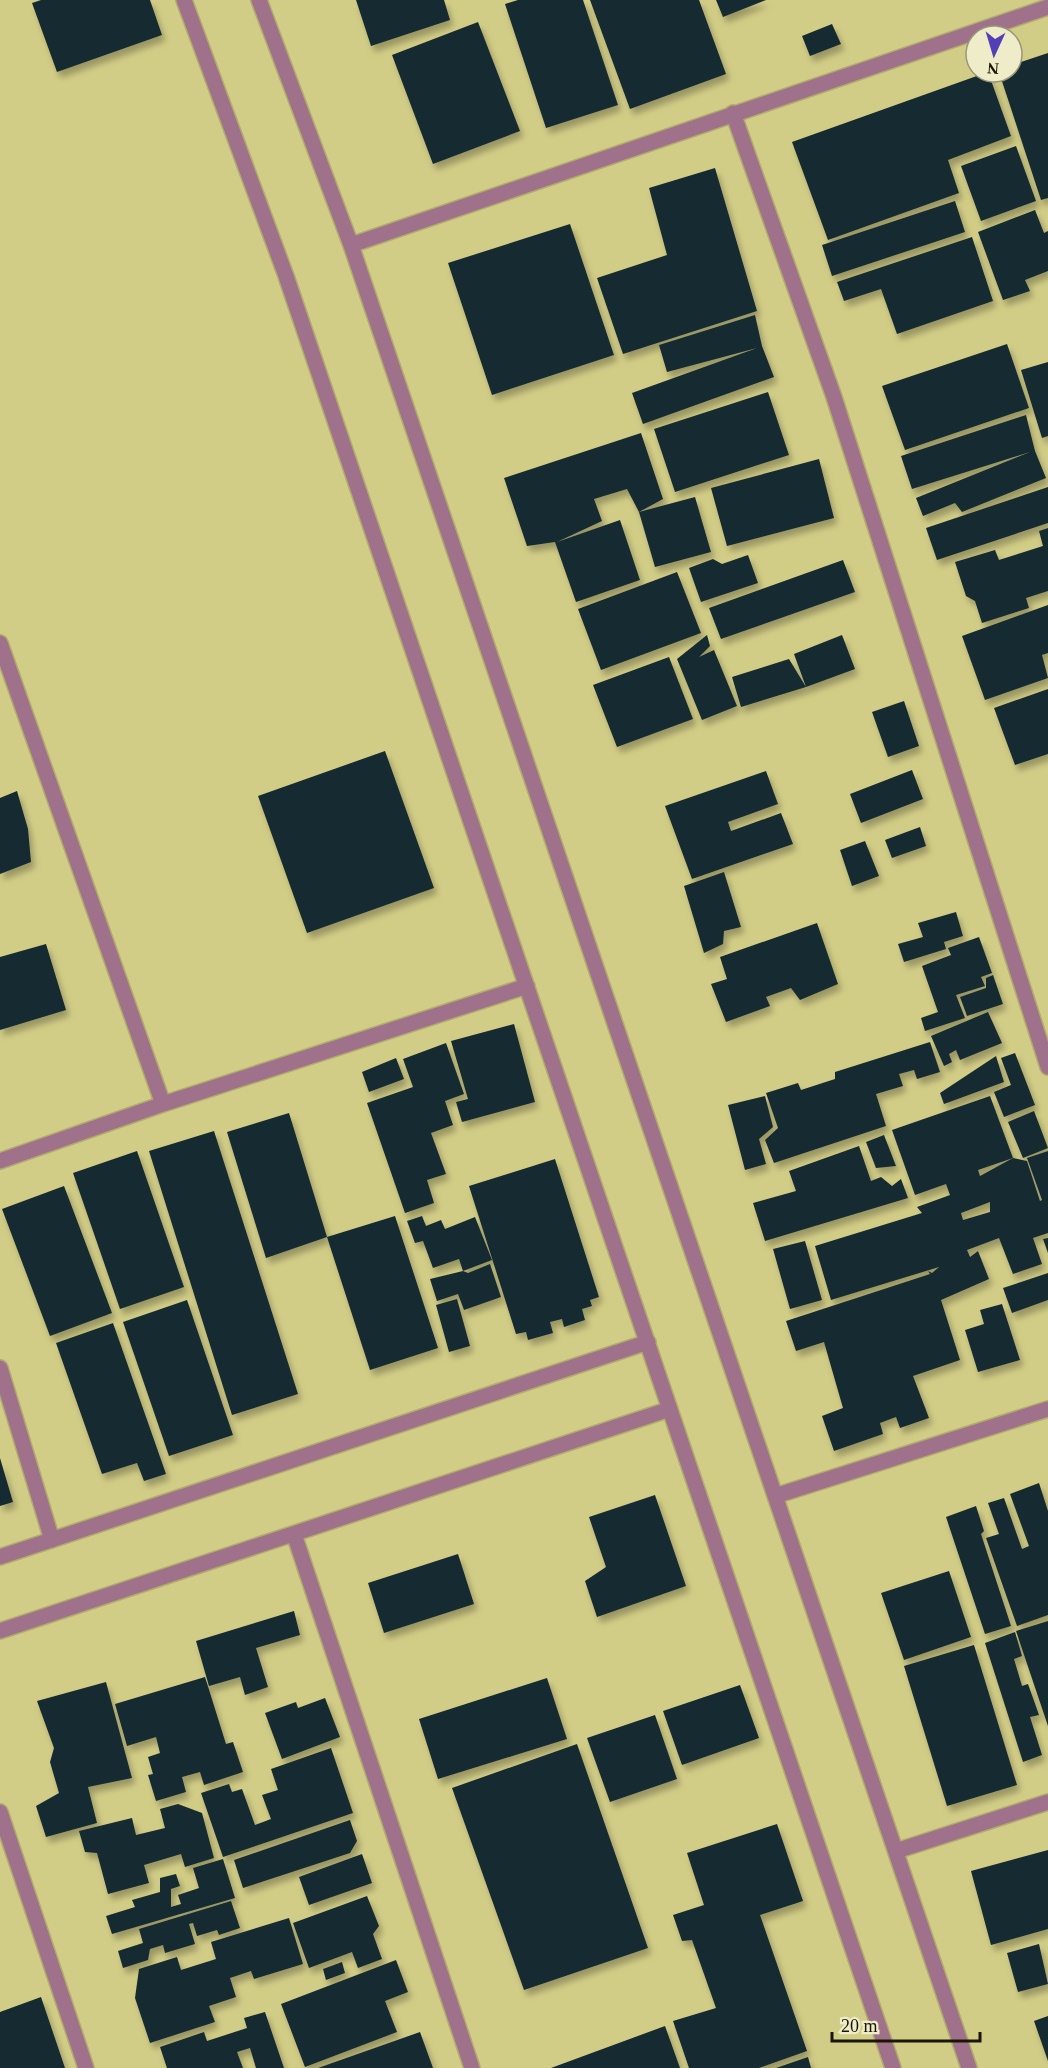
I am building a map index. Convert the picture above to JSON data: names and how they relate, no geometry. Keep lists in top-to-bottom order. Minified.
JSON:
{"scale_bar":"20 m","north":"bottom"}
